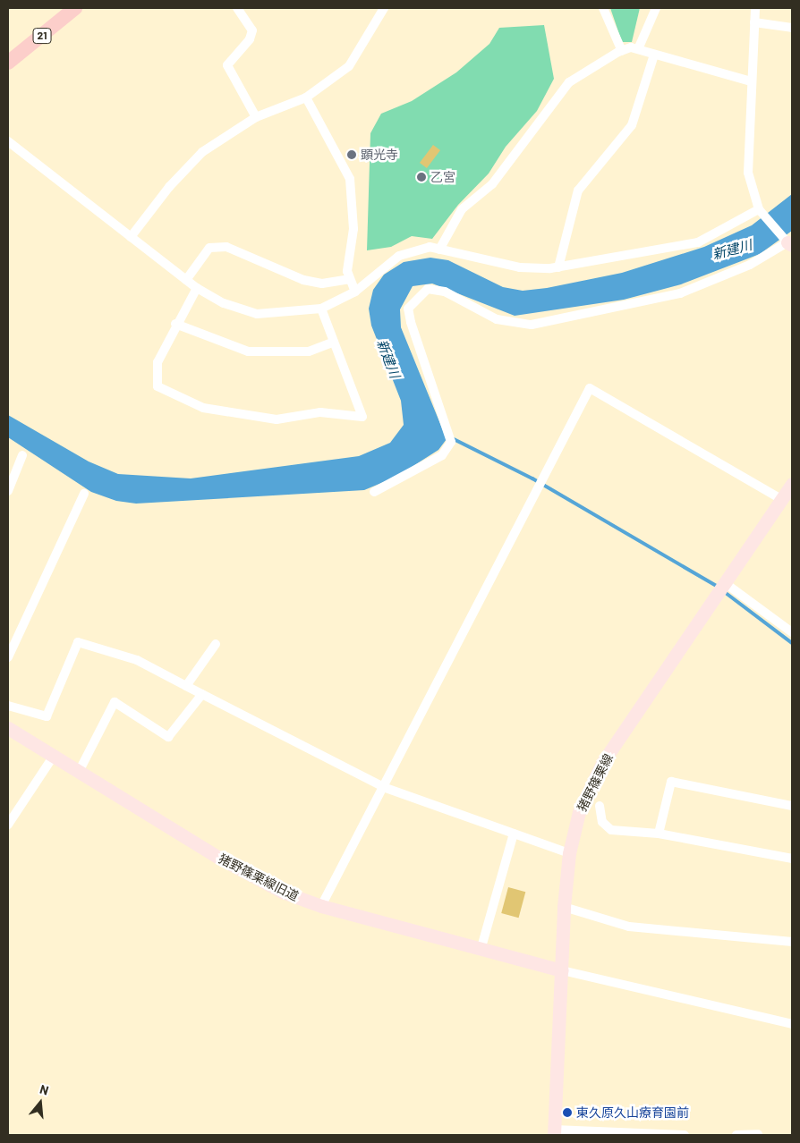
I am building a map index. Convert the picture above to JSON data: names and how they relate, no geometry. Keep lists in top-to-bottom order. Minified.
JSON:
{"streets":{"main road":["21","猪野篠栗線","猪野篠栗線旧道"]},"crossings":[["猪野篠栗線","猪野篠栗線旧道"]],"water":["新建川"],"places":["顕光寺","乙宮","東久原久山療育園前"],"north":"top"}
